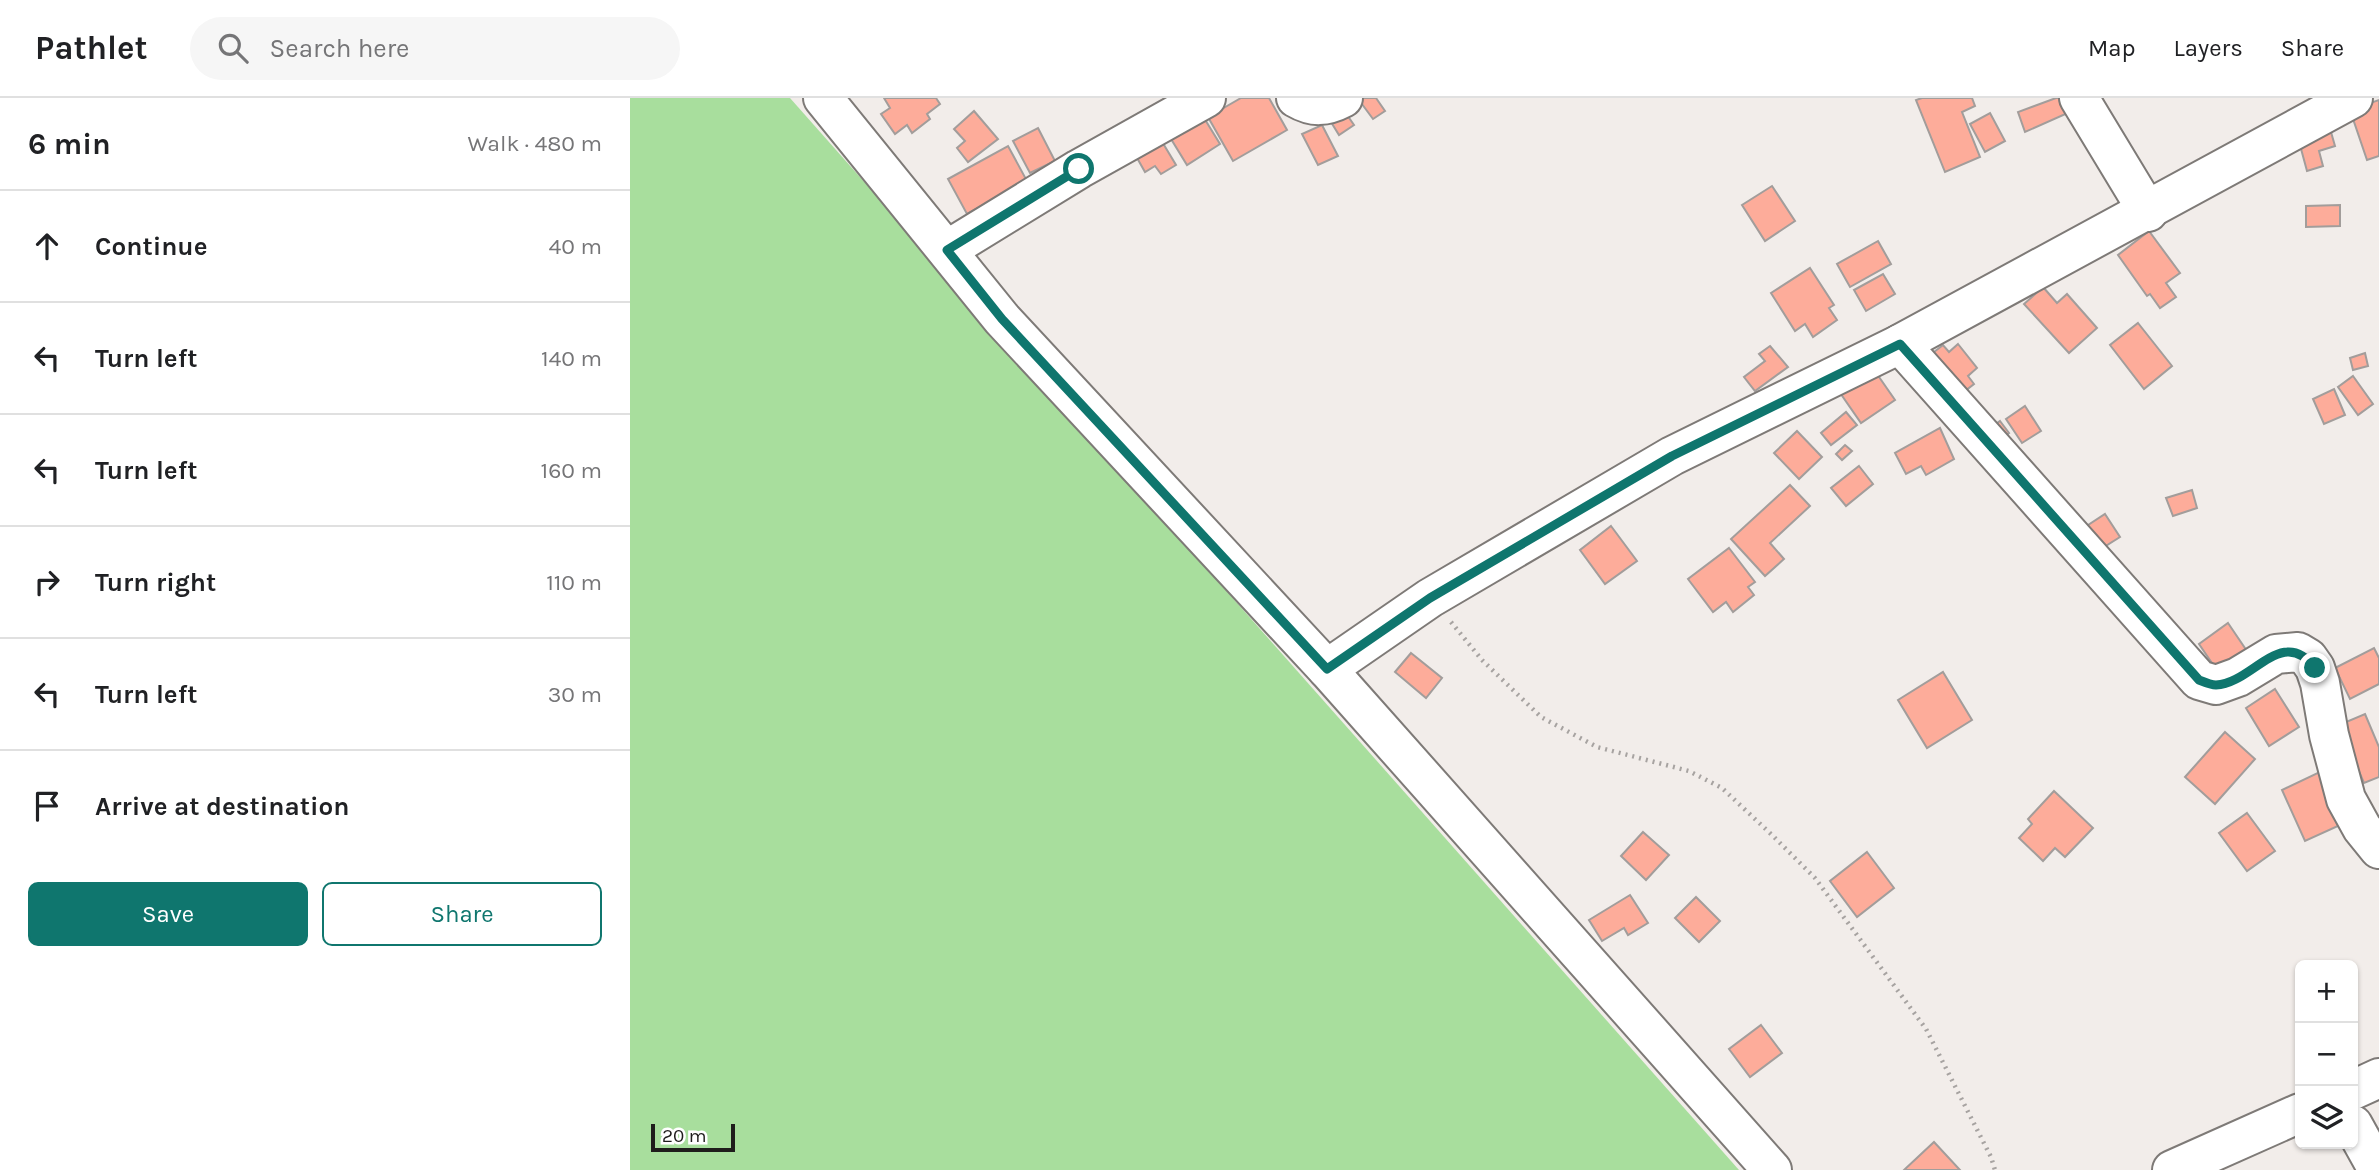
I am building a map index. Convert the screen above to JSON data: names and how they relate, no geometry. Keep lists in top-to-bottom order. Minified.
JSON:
{"scale_bar":"20 m","page":{"header":"Pathlet","search":"Search here","nav":["Map","Layers","Share"],"heading":["6 min","Walk · 480 m"],"list":[["Continue","40 m"],["Turn left","140 m"],["Turn left","160 m"],["Turn right","110 m"],["Turn left","30 m"],"Arrive at destination"],"buttons":["Save","Share"],"map_buttons":["+","−"],"scale":"20 m"}}
